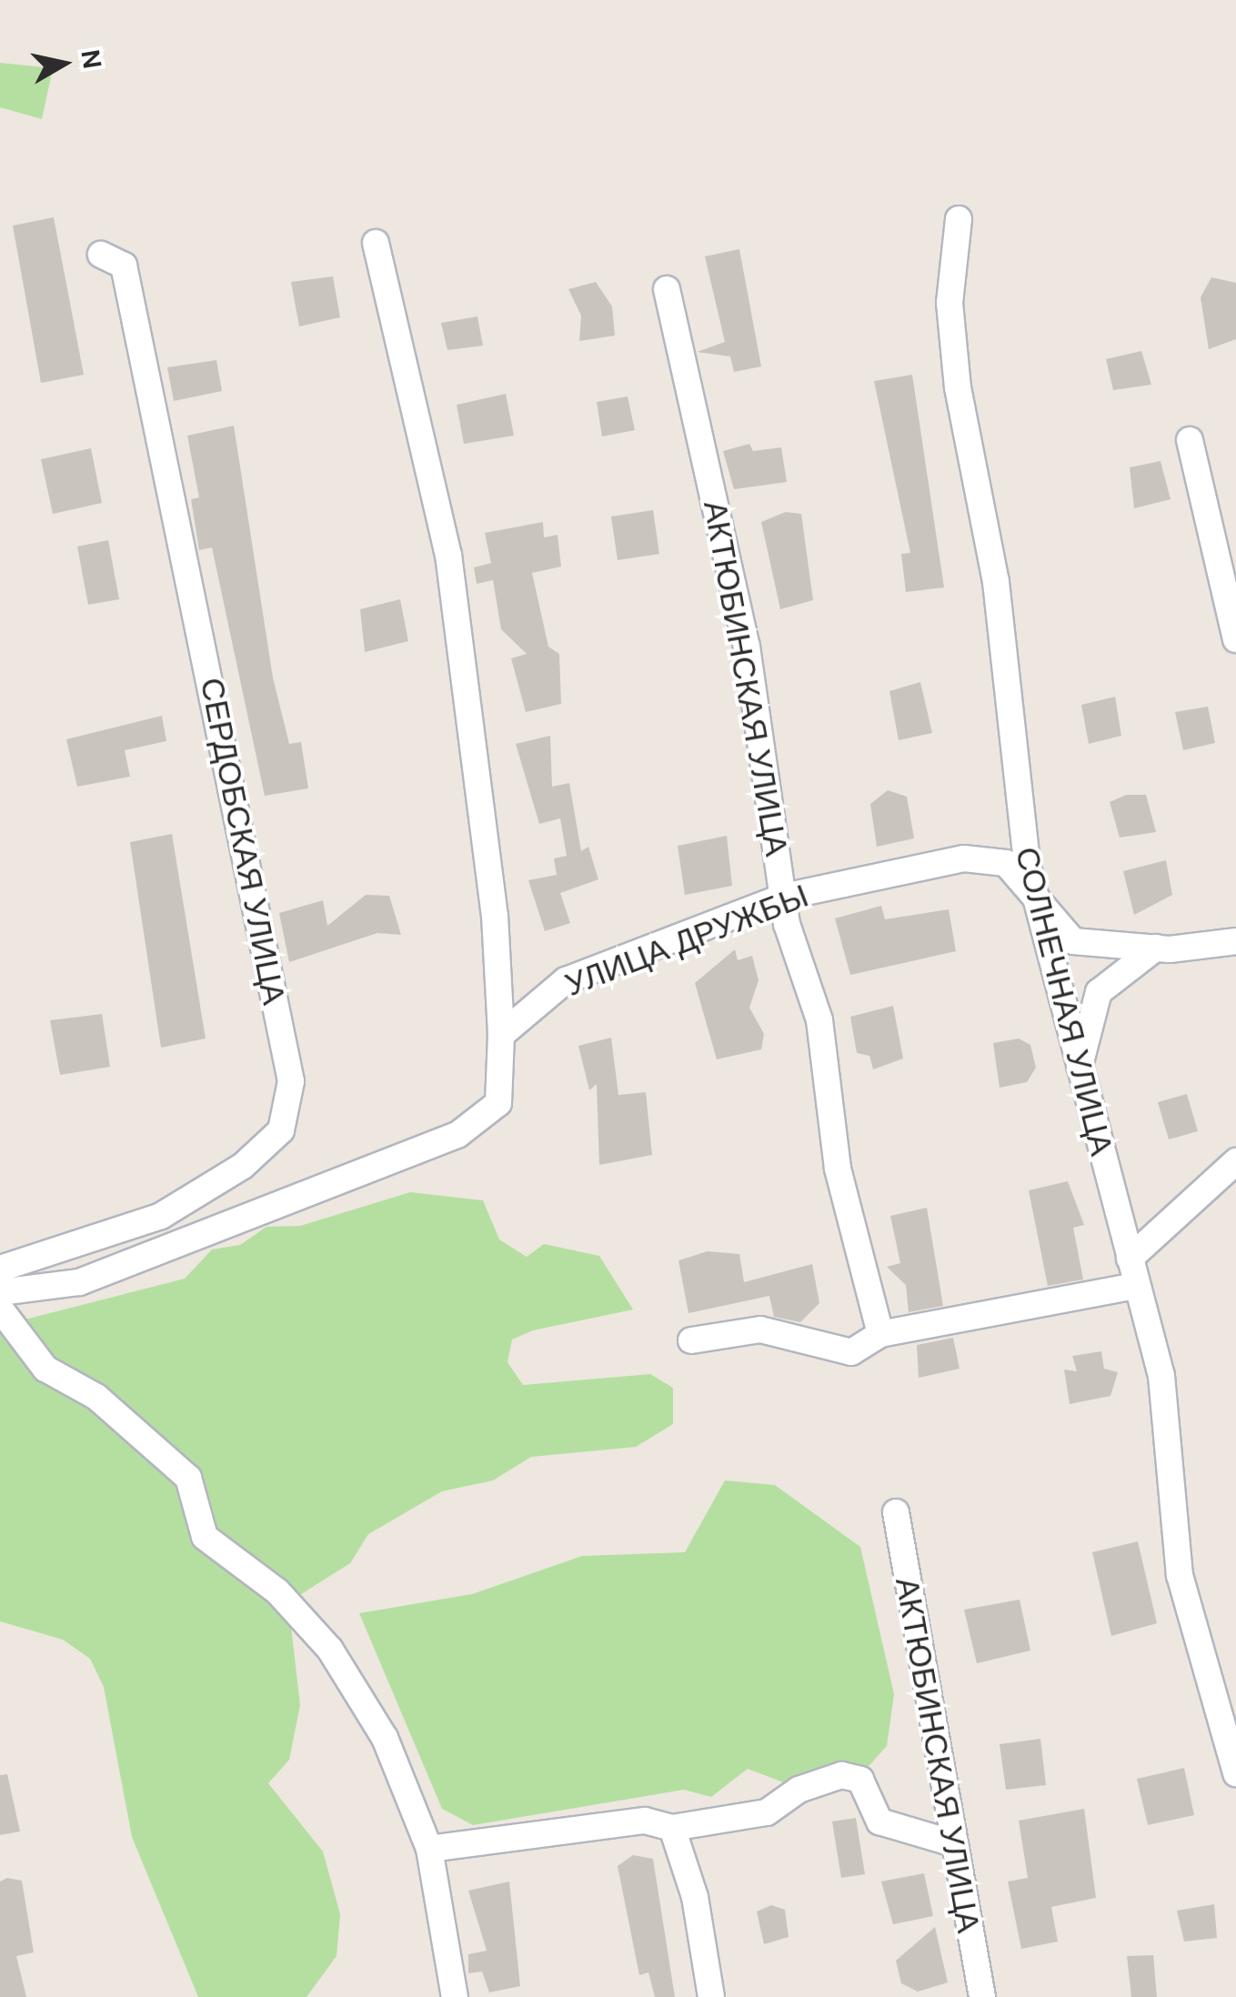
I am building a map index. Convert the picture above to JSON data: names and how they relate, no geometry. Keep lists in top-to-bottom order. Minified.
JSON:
{"streets":{"street":["АКТЮБИНСКАЯ УЛИЦА","СЕРДОБСКАЯ УЛИЦА","УЛИЦА ДРУЖБЫ","СОЛНЕЧНАЯ УЛИЦА"]},"crossings":[["АКТЮБИНСКАЯ УЛИЦА","УЛИЦА ДРУЖБЫ"],["УЛИЦА ДРУЖБЫ","СОЛНЕЧНАЯ УЛИЦА"]],"north":"right"}
